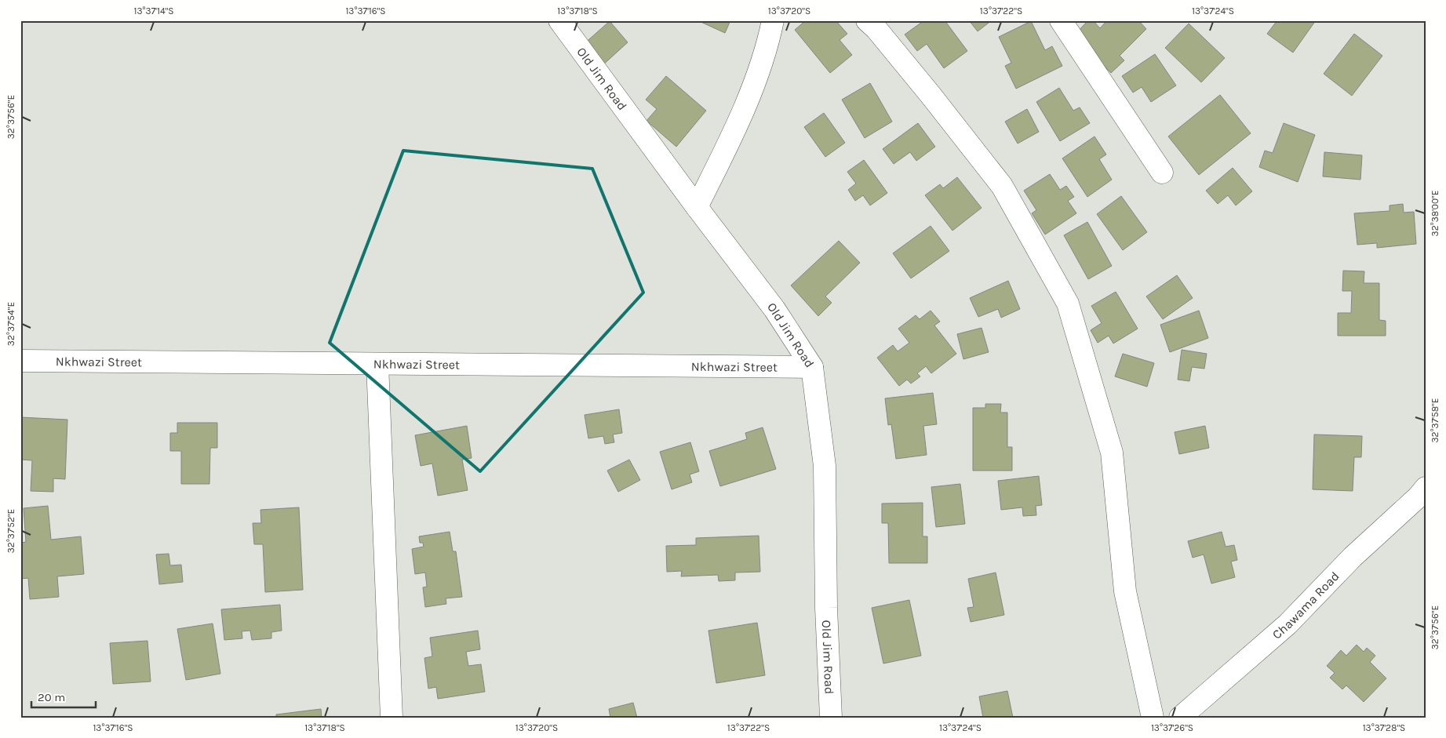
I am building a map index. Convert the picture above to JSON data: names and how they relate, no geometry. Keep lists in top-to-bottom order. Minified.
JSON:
{"streets":{"street":["Old Jim Road","Nkhwazi Street","Chawama Road"]},"crossings":[["Old Jim Road","Nkhwazi Street"]],"scale_bar":"20 m","coordinates":["13°37'14\"S","13°37'16\"S","13°37'18\"S","13°37'20\"S","13°37'22\"S","13°37'24\"S","32°37'56\"E","32°38'00\"E","32°37'54\"E","32°37'58\"E","32°37'52\"E","13°37'26\"S","13°37'28\"S"]}
